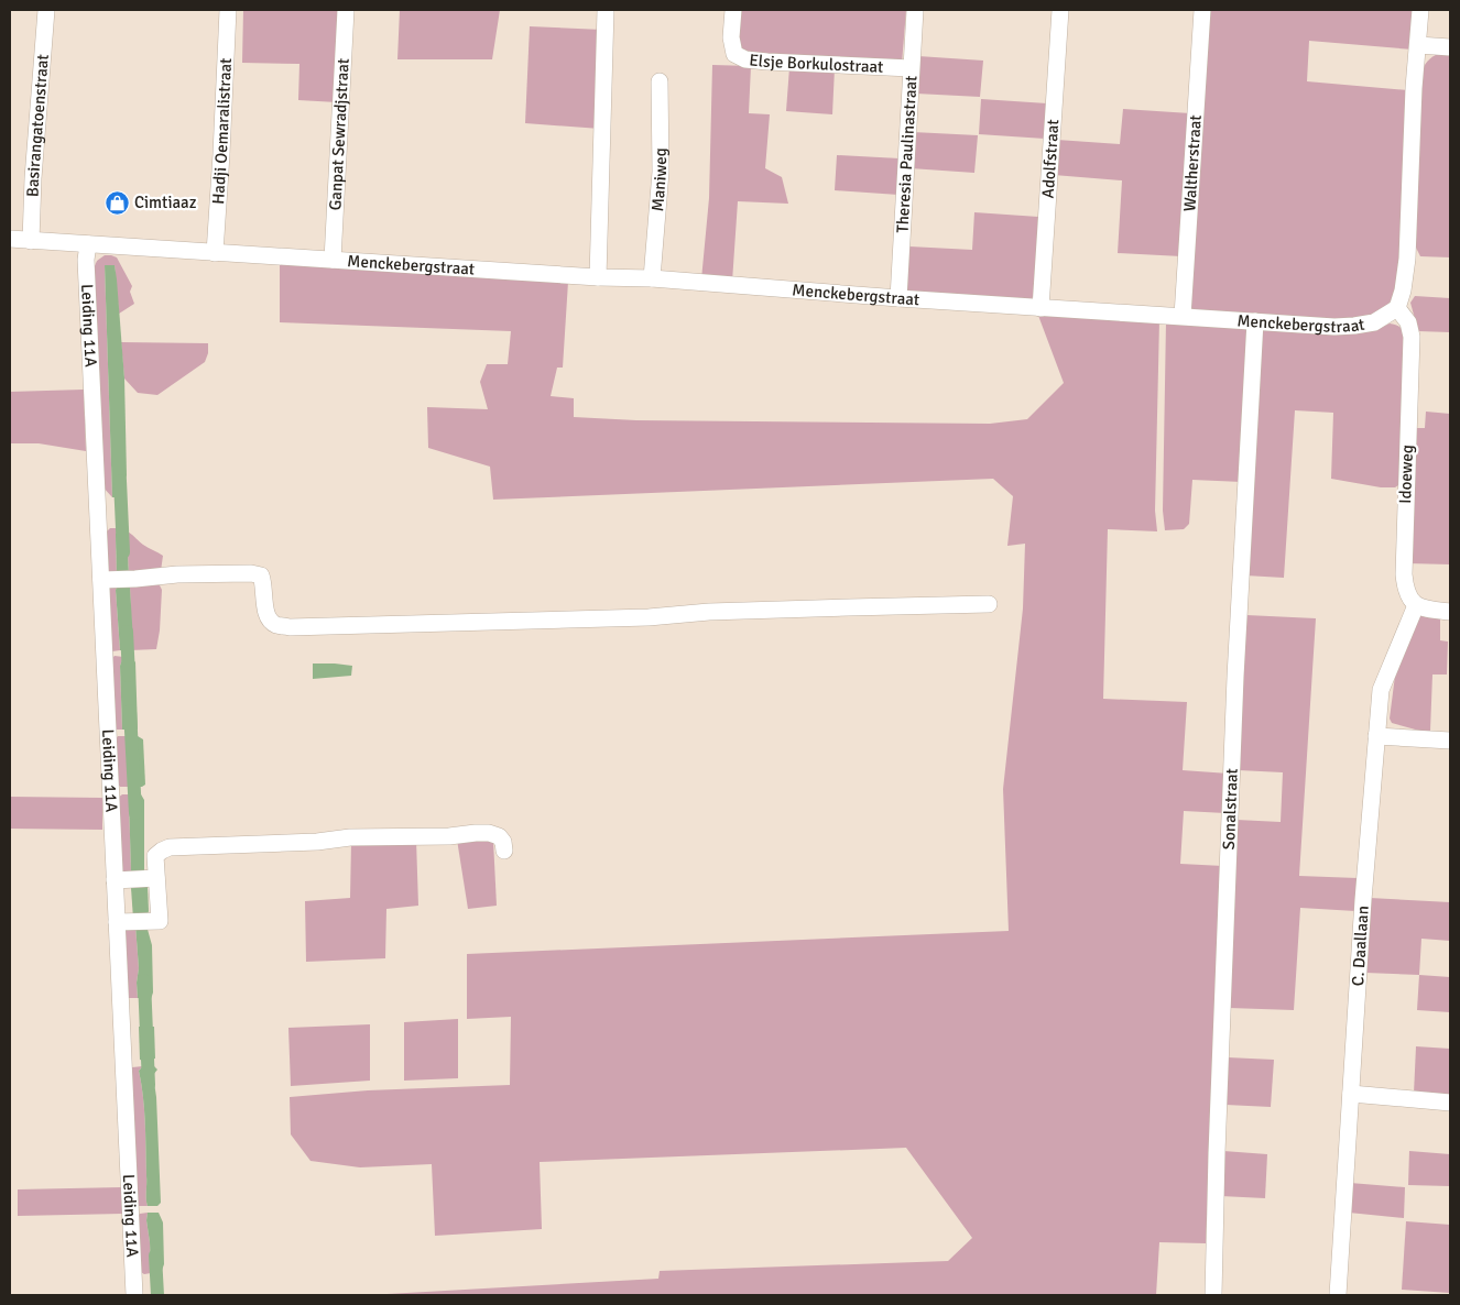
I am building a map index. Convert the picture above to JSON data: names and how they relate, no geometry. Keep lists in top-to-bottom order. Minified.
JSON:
{"streets":{"street":["Elsje Borkulostraat","Basirangatoenstraat","Hadji Oemaralistraat","Ganpat Sewradjstraat","Theresia Paulinastraat","Adolfstraat","Waltherstraat","Maniweg","Menckebergstraat","Leiding 11A","Idoeweg","Sonalstraat","C. Daallaan"]},"crossings":[["Elsje Borkulostraat","Theresia Paulinastraat"],["Basirangatoenstraat","Menckebergstraat"],["Hadji Oemaralistraat","Menckebergstraat"],["Ganpat Sewradjstraat","Menckebergstraat"],["Theresia Paulinastraat","Menckebergstraat"],["Adolfstraat","Menckebergstraat"],["Waltherstraat","Menckebergstraat"],["Maniweg","Menckebergstraat"],["Menckebergstraat","Leiding 11A"],["Menckebergstraat","Idoeweg"],["Menckebergstraat","Sonalstraat"],["Idoeweg","C. Daallaan"]],"places":{"shop":["Cimtiaaz"]}}
